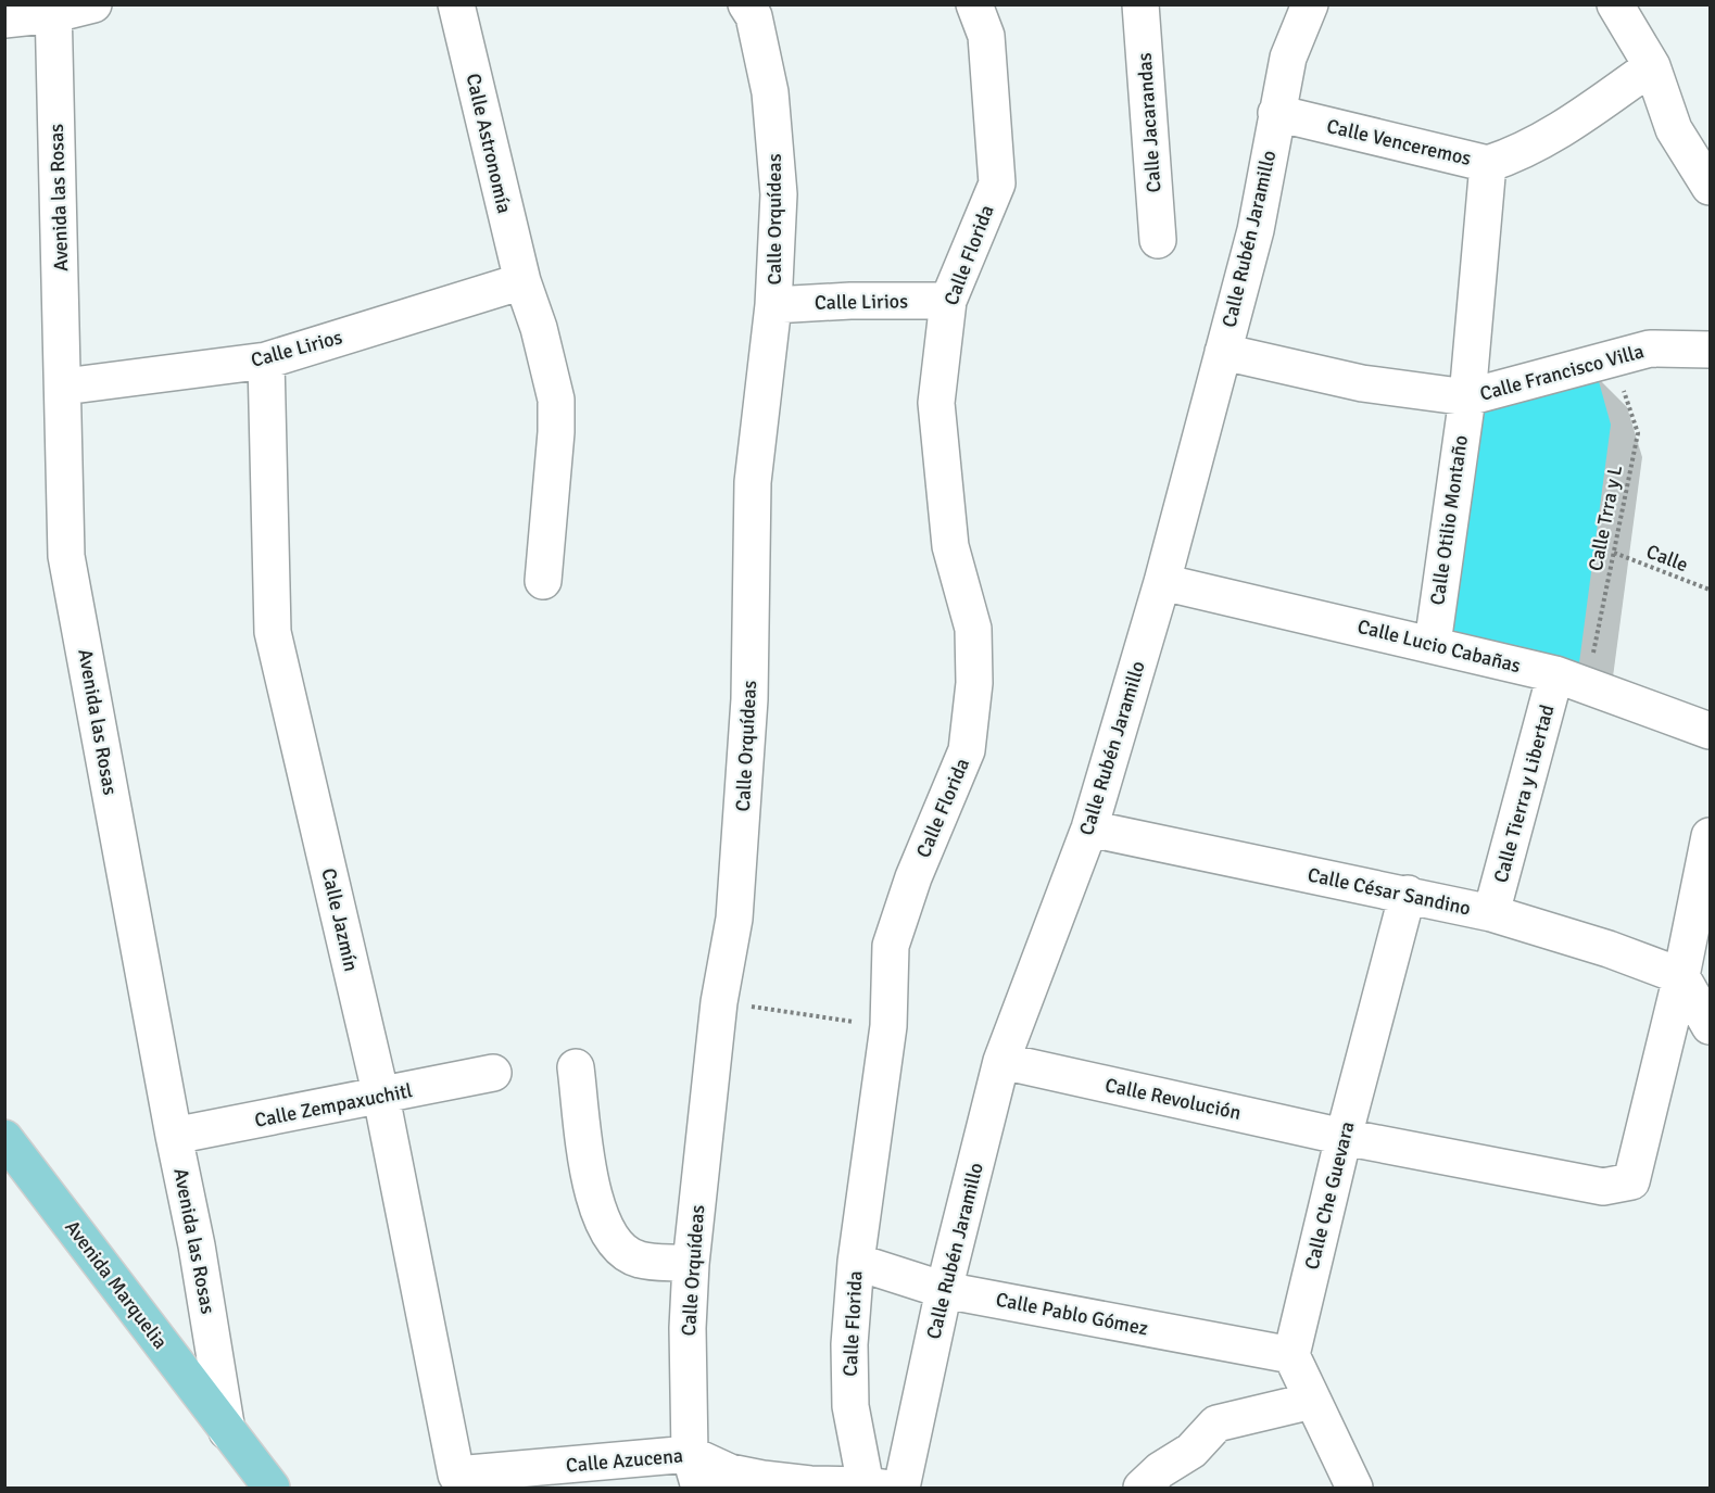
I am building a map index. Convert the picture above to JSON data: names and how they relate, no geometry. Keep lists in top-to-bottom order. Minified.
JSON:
{"streets":{"main road":["Avenida Marquelia"],"street":["Calle Jacarandas","Calle Venceremos","Calle Astronomía","Avenida las Rosas","Calle Orquídeas","Calle Rubén Jaramillo","Calle Florida","Calle Lirios","Calle Francisco Villa","Calle Otilio Montaño","Calle Lucio Cabañas","Calle Tierra y Libertad","Calle César Sandino","Calle Jazmín","Calle Revolución","Calle Zempaxuchitl","Calle Che Guevara","Calle Pablo Gómez","Calle Azucena"],"path":["Calle Trra y L","Calle"]},"crossings":[["Calle Venceremos","Calle Rubén Jaramillo"],["Calle Venceremos","Calle Otilio Montaño"],["Calle Astronomía","Calle Lirios"],["Avenida las Rosas","Calle Lirios"],["Avenida las Rosas","Calle Zempaxuchitl"],["Avenida las Rosas","Avenida Marquelia"],["Calle Orquídeas","Calle Lirios"],["Calle Orquídeas","Calle Azucena"],["Calle Rubén Jaramillo","Calle Francisco Villa"],["Calle Rubén Jaramillo","Calle Lucio Cabañas"],["Calle Rubén Jaramillo","Calle César Sandino"],["Calle Rubén Jaramillo","Calle Revolución"],["Calle Rubén Jaramillo","Calle Pablo Gómez"],["Calle Florida","Calle Lirios"],["Calle Florida","Calle Pablo Gómez"],["Calle Florida","Calle Azucena"],["Calle Lirios","Calle Jazmín"],["Calle Francisco Villa","Calle Trra y L"],["Calle Francisco Villa","Calle Otilio Montaño"],["Calle Trra y L","Calle"],["Calle Trra y L","Calle Lucio Cabañas"],["Calle Trra y L","Calle Tierra y Libertad"],["Calle Otilio Montaño","Calle Lucio Cabañas"],["Calle Lucio Cabañas","Calle Tierra y Libertad"],["Calle Tierra y Libertad","Calle César Sandino"],["Calle César Sandino","Calle Revolución"],["Calle César Sandino","Calle Che Guevara"],["Calle Jazmín","Calle Zempaxuchitl"],["Calle Jazmín","Calle Azucena"],["Calle Revolución","Calle Che Guevara"],["Calle Che Guevara","Calle Pablo Gómez"]]}
